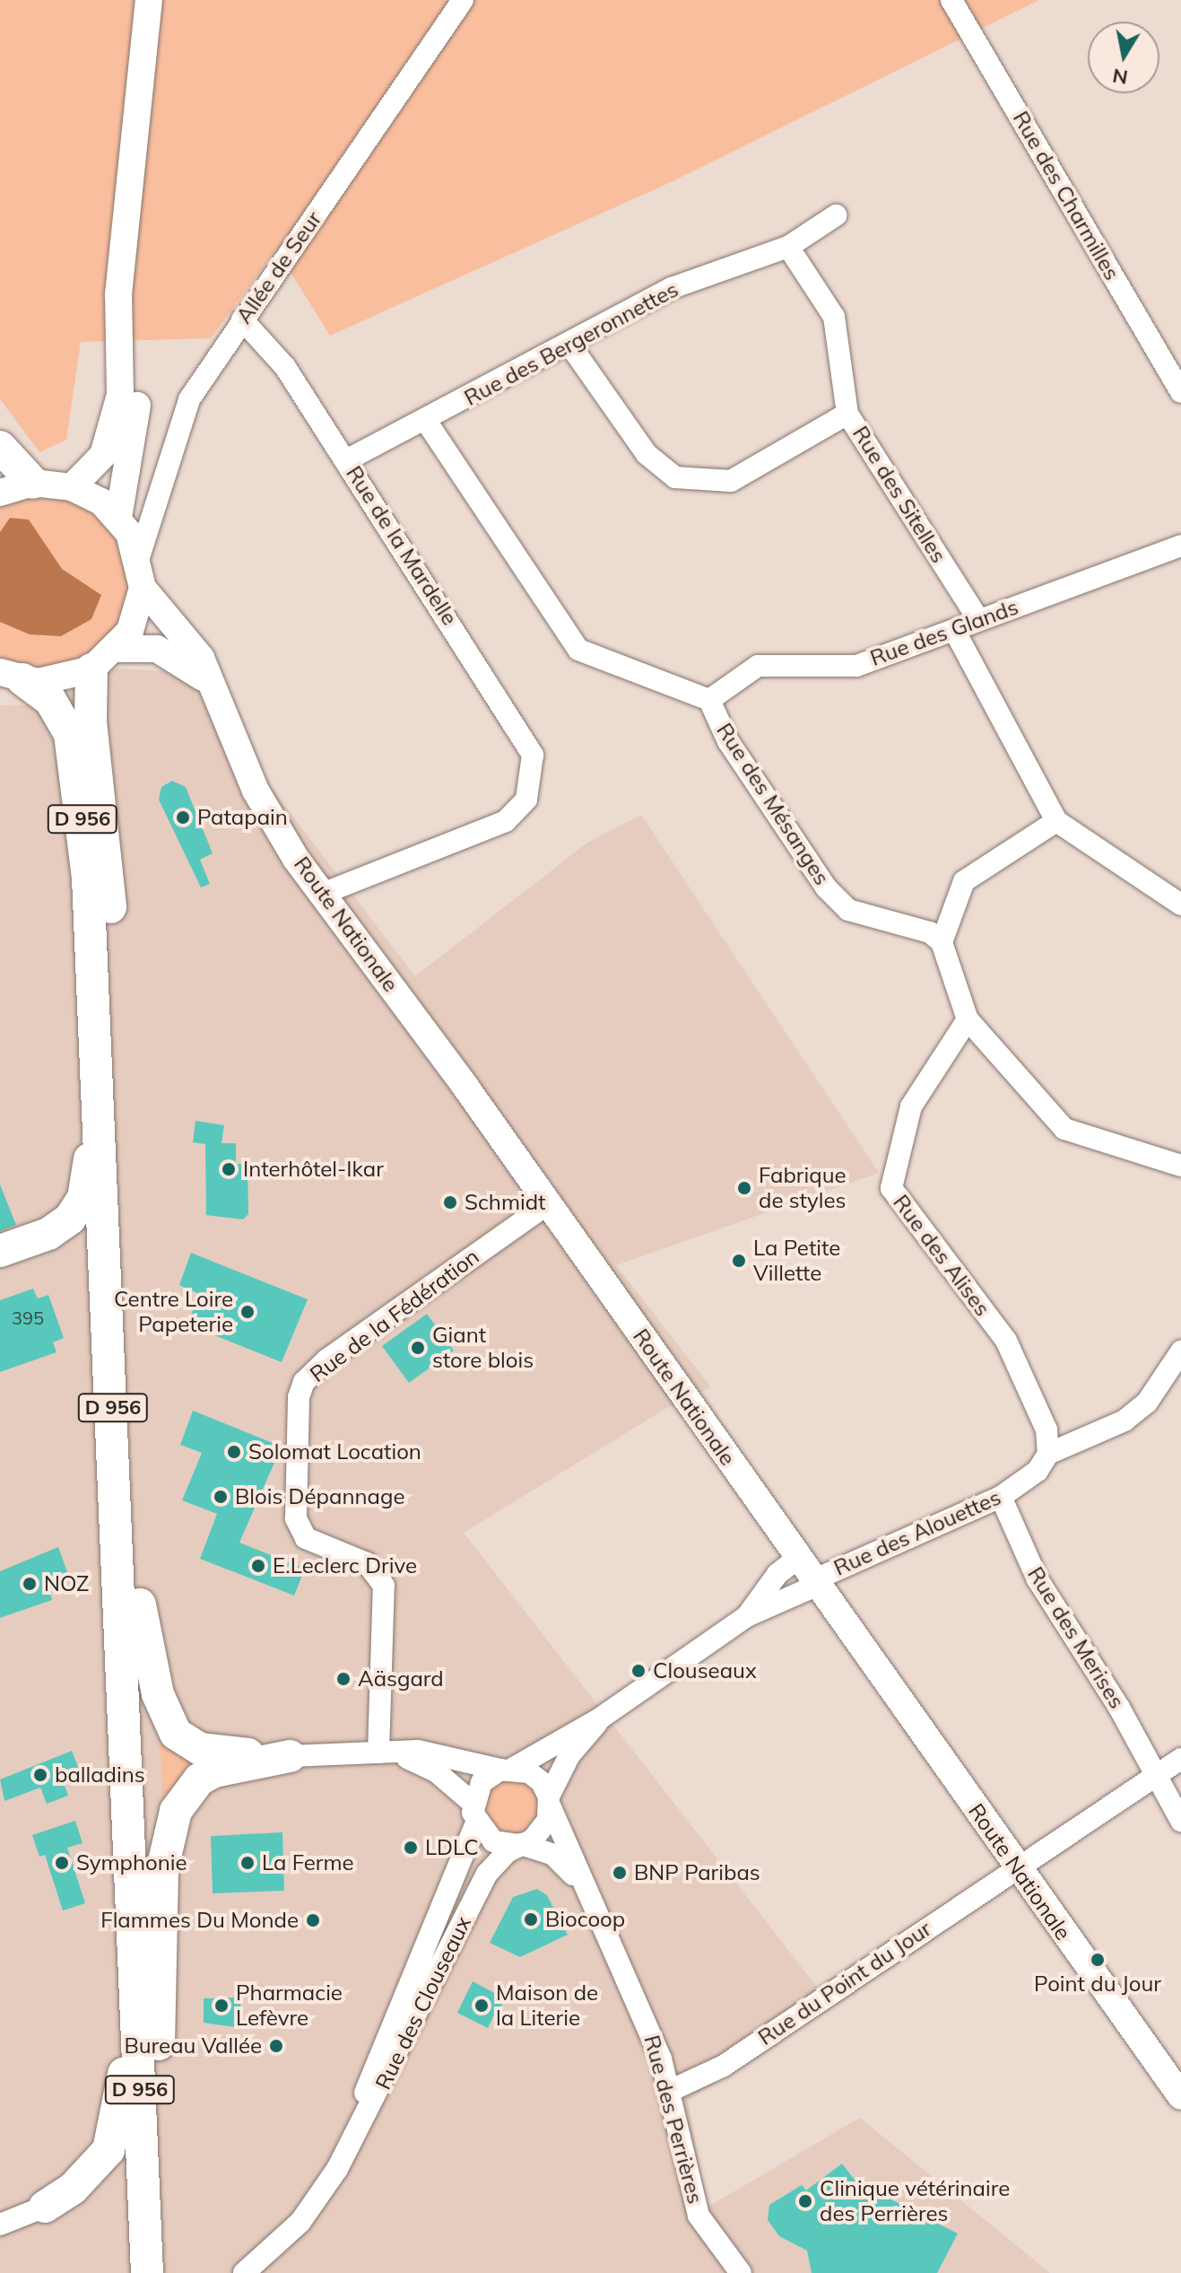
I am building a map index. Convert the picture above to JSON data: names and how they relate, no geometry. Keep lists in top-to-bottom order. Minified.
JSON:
{"streets":{"highway":["D 956"],"main road":["Route Nationale"],"street":["Rue des Charmilles","Allée de Seur","Rue des Bergeronnettes","Rue des Sitelles","Rue de la Mardelle","Rue des Glands","Rue des Mésanges","Rue des Alises","Rue de la Fédération","Rue des Alouettes","Rue des Merises","Rue du Point du Jour","Rue des Clouseaux","Rue des Perrières"]},"crossings":[["Allée de Seur","Rue de la Mardelle"],["Rue des Bergeronnettes","Rue des Sitelles"],["Rue des Bergeronnettes","Rue de la Mardelle"],["Rue des Bergeronnettes","Rue des Mésanges"],["Rue des Sitelles","Rue des Glands"],["Rue de la Mardelle","Route Nationale"],["Rue des Glands","Rue des Mésanges"],["Route Nationale","Rue de la Fédération"],["Route Nationale","Rue des Alouettes"],["Route Nationale","Rue du Point du Jour"],["Rue des Alises","Rue des Alouettes"],["Rue des Alouettes","Rue des Merises"],["Rue des Merises","Rue du Point du Jour"],["Rue du Point du Jour","Rue des Perrières"],["Rue des Clouseaux","Rue des Perrières"]],"places":["Patapain","Interhôtel-Ikar","Fabrique de styles","Schmidt","La Petite Villette","Centre Loire Papeterie","Giant store blois","Solomat Location","Blois Dépannage","E.Leclerc Drive","NOZ","Clouseaux","Aäsgard","balladins","LDLC","Symphonie","La Ferme","BNP Paribas","Biocoop","Flammes Du Monde","Point du Jour","Pharmacie Lefèvre","Maison de la Literie","Bureau Vallée","Clinique vétérinaire des Perrières"],"house_numbers":["395"],"north":"bottom"}
